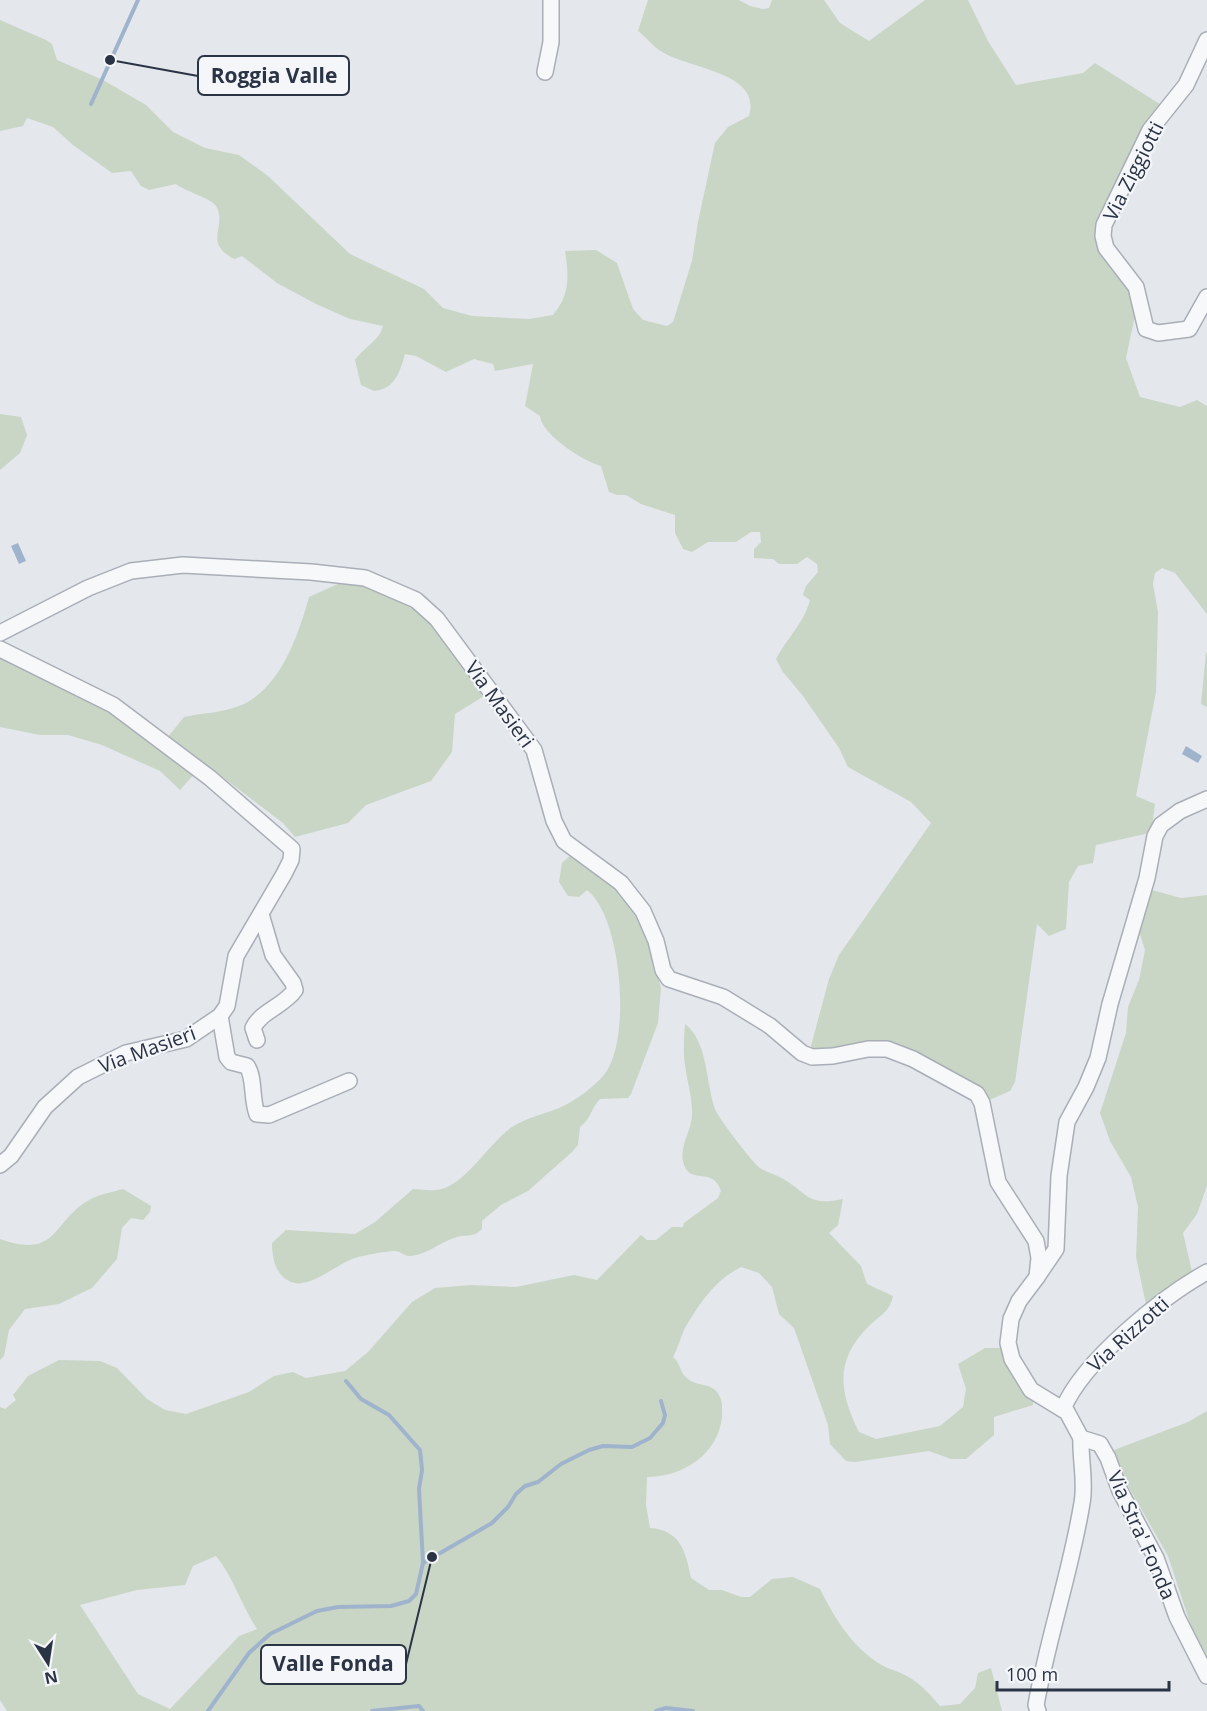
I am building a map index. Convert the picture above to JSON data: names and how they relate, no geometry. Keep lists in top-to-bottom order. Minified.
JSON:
{"streets":{"street":["Via Ziggiotti","Via Masieri","Via Rizzotti","Via Stra' Fonda"]},"crossings":[["Via Rizzotti","Via Stra' Fonda"]],"places":["Roggia Valle","Valle Fonda"],"scale_bar":"100 m","north":"bottom"}
